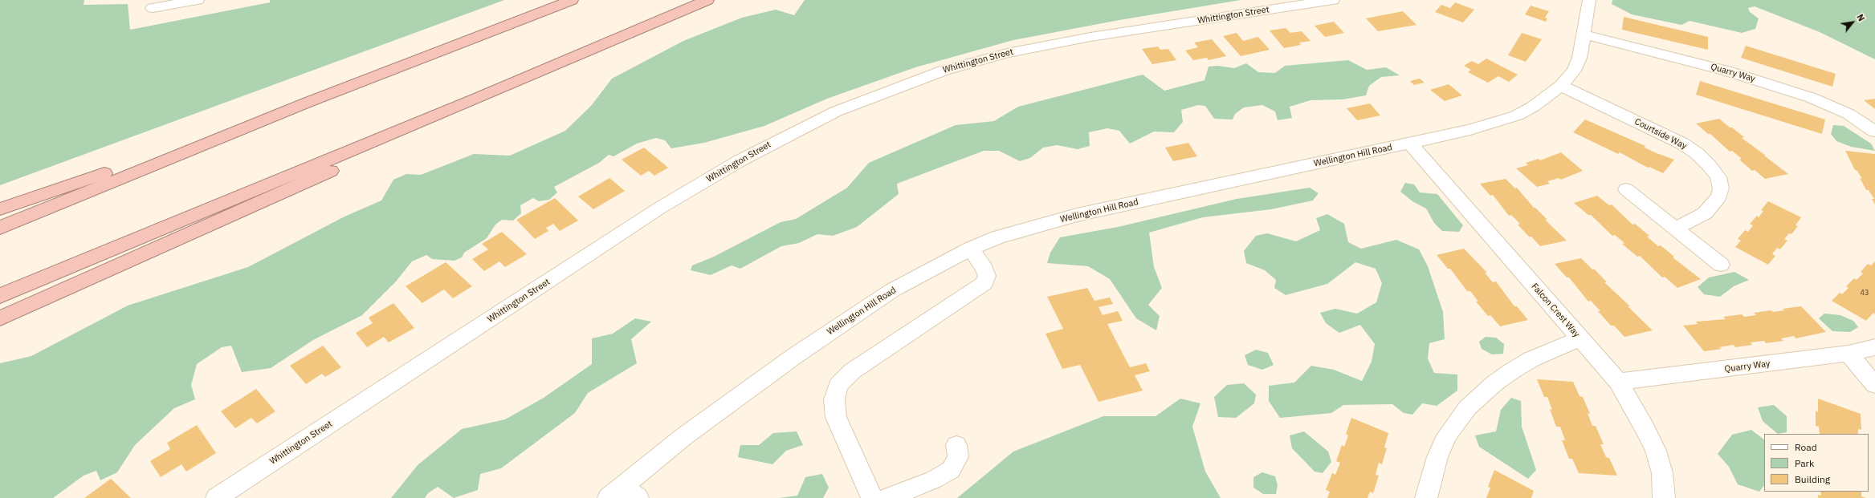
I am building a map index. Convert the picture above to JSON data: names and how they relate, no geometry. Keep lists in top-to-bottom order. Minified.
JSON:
{"streets":{"street":["Whittington Street","Quarry Way","Courtside Way","Wellington Hill Road","Falcon Crest Way"]},"crossings":[["Quarry Way","Wellington Hill Road"],["Quarry Way","Falcon Crest Way"],["Courtside Way","Wellington Hill Road"],["Wellington Hill Road","Falcon Crest Way"]],"house_numbers":["43"],"legend":["Road","Park","Building"],"north":"top right"}
